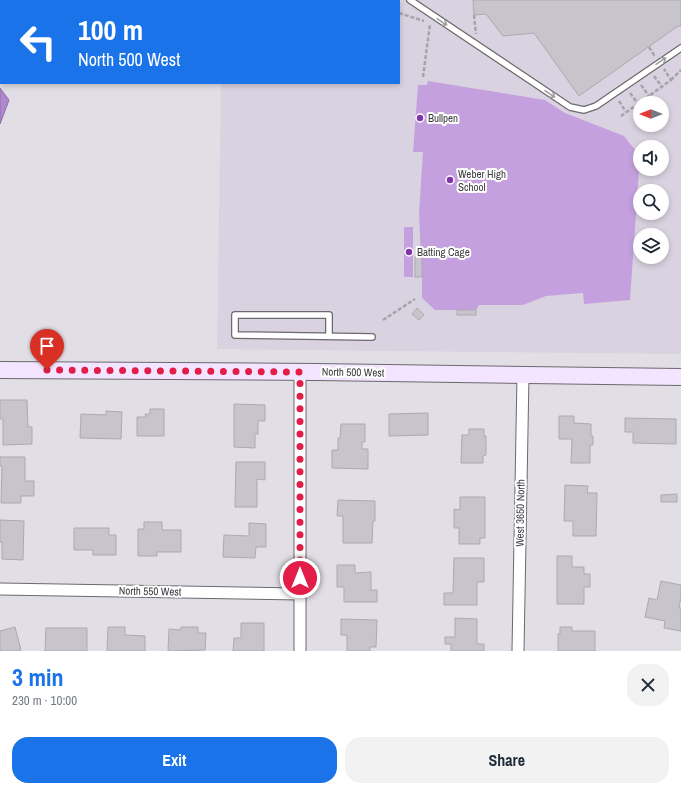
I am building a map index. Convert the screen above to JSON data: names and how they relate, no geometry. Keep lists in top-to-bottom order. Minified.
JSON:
{"streets":{"street":["North 500 West","West 3650 North","North 550 West"]},"crossings":[["North 500 West","West 3650 North"]],"places":["Bullpen","Weber High School","Batting Cage"],"north":"left","page":{"turn":["100 m","North 500 West"],"heading":["3 min","230 m · 10:00"],"buttons":["Exit","Share"]}}
